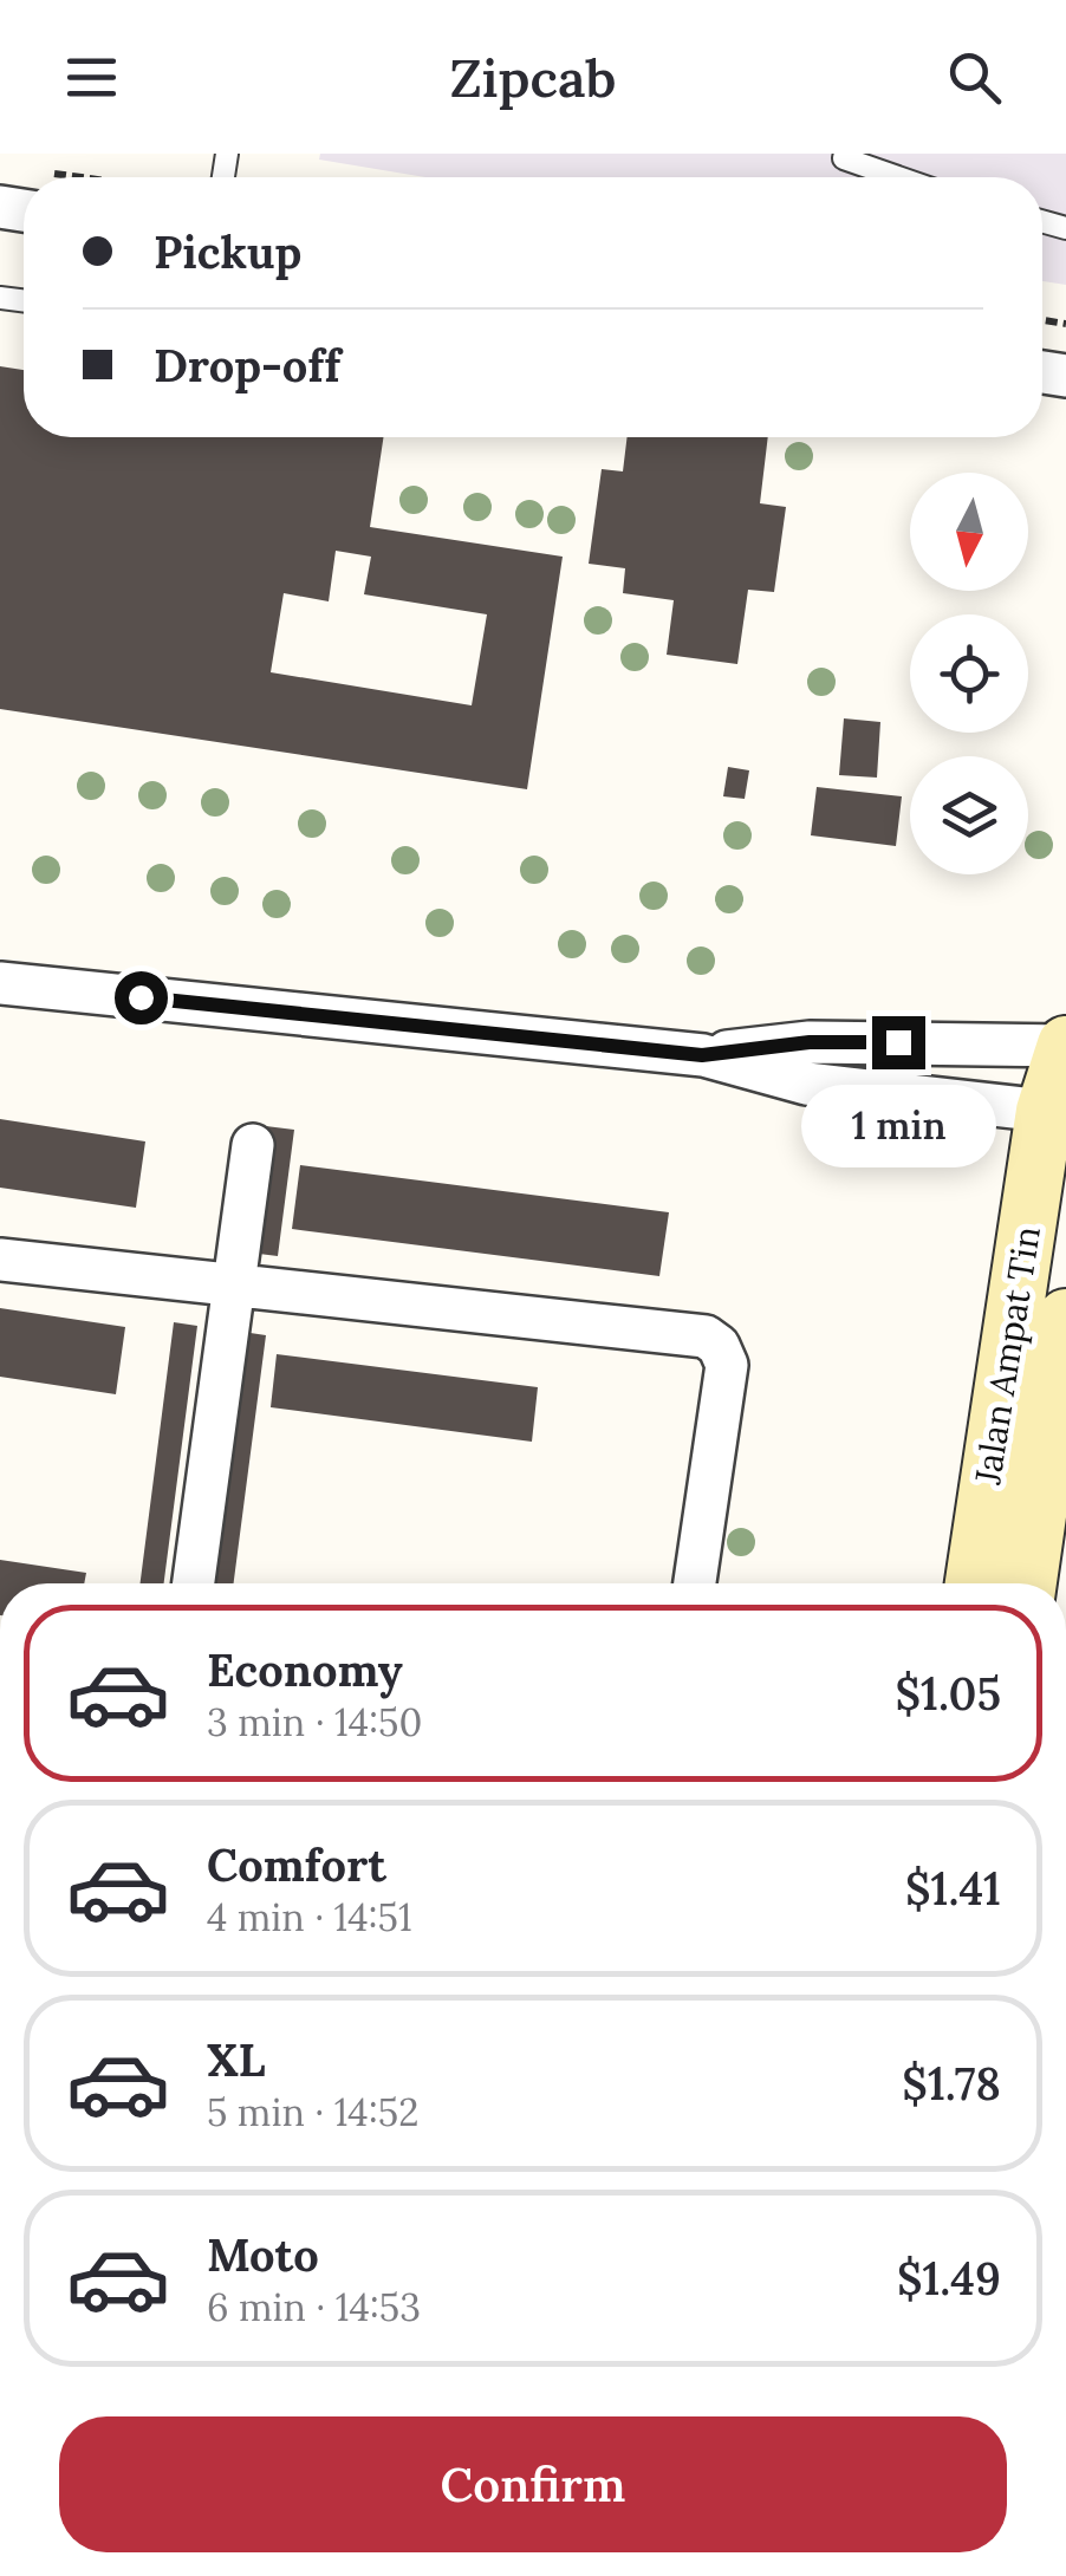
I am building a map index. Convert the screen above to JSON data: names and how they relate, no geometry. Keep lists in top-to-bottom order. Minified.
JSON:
{"streets":{"street":["Jalan Ampat Tin"]},"north":"bottom","page":{"header":"Zipcab","banner":["Pickup","Drop-off"],"bubble":"1 min","list":[{"name":"Economy","note":"3 min · 14:50","value":"$1.05"},{"name":"Comfort","note":"4 min · 14:51","value":"$1.41"},{"name":"XL","note":"5 min · 14:52","value":"$1.78"},{"name":"Moto","note":"6 min · 14:53","value":"$1.49"}],"buttons":"Confirm"}}
